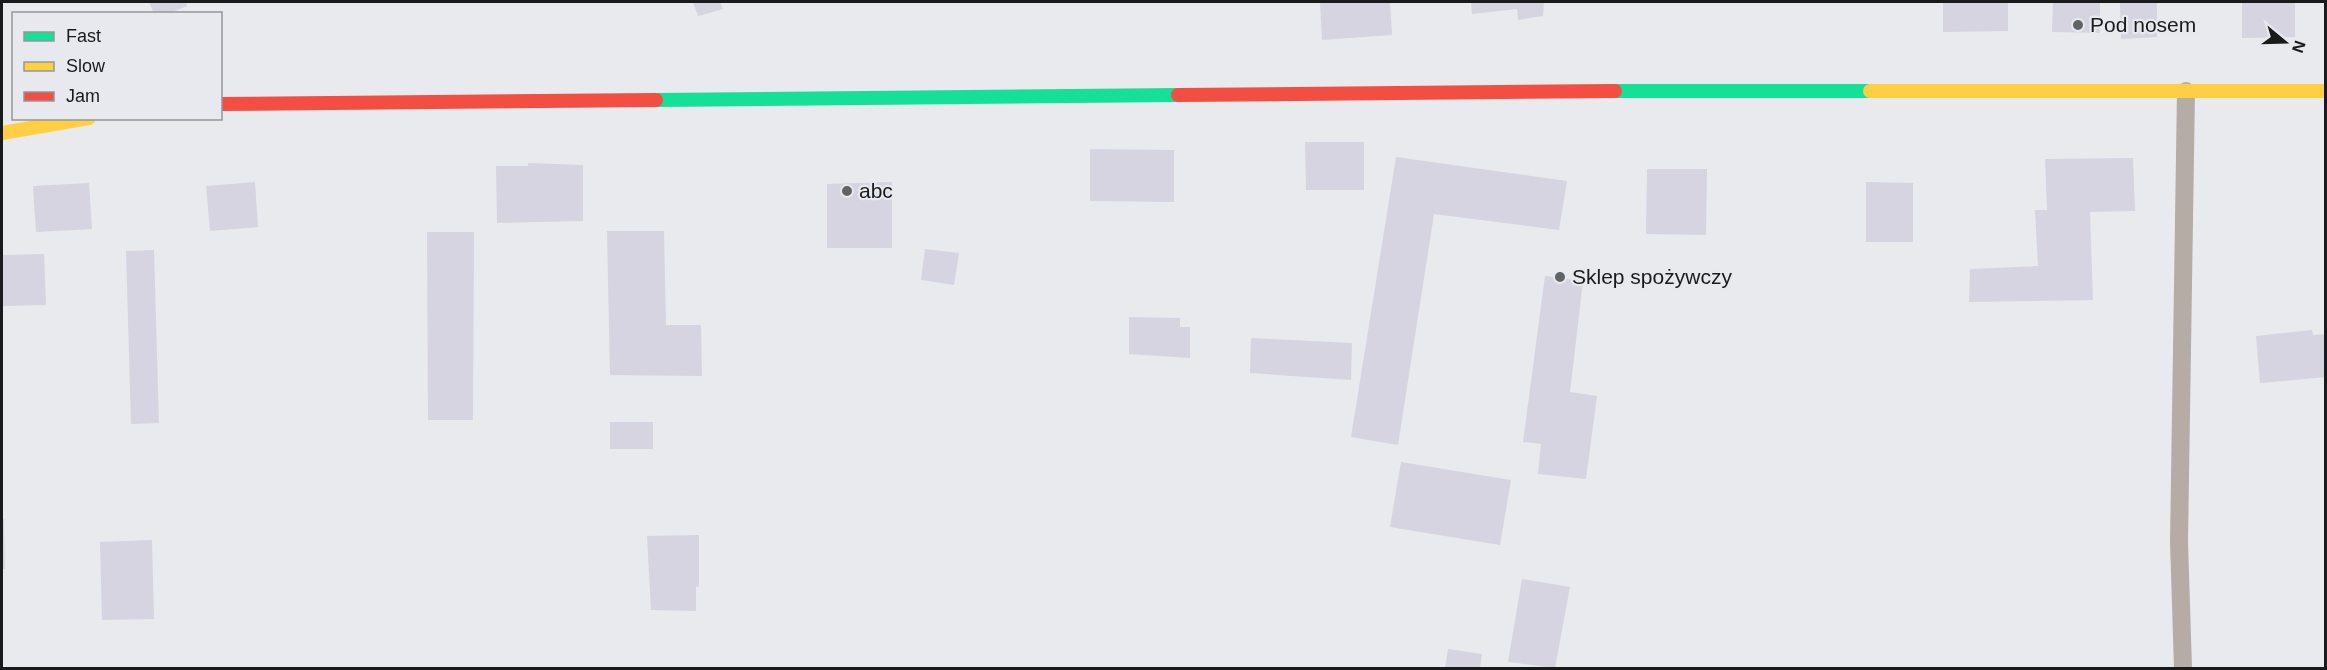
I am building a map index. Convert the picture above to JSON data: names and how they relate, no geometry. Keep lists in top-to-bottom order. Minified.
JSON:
{"places":["Pod nosem","abc","Sklep spożywczy"],"legend":["Fast","Slow","Jam"],"north":"right"}
